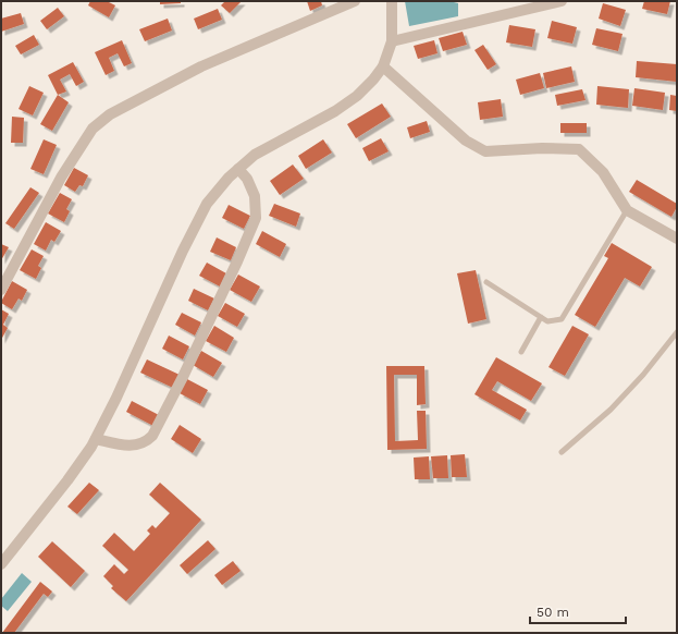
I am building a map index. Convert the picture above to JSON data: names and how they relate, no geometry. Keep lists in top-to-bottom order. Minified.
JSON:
{"scale_bar":"50 m"}
